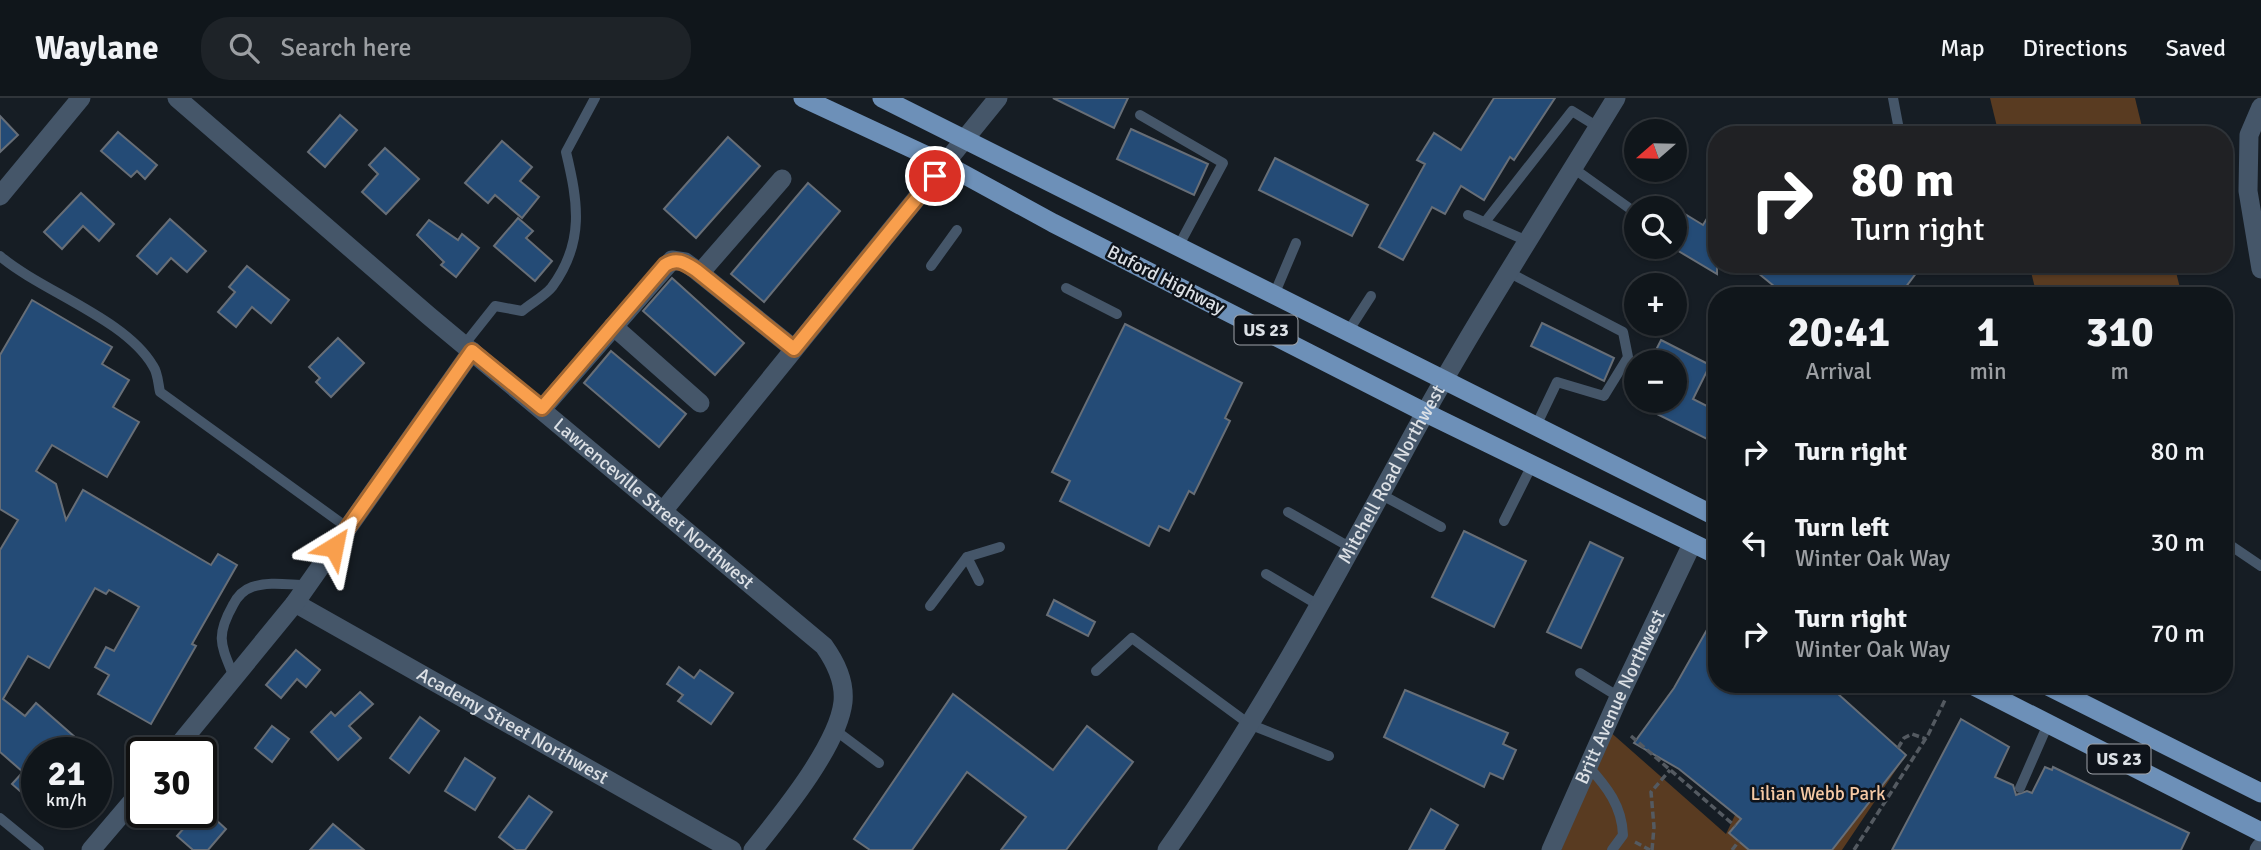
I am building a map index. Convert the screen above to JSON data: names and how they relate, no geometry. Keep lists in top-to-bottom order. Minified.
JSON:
{"streets":{"main road":["Buford Highway","US 23"],"street":["Mitchell Road Northwest","Lawrenceville Street Northwest","Britt Avenue Northwest","Academy Street Northwest"]},"crossings":[["Buford Highway","Mitchell Road Northwest"],["Buford Highway","Britt Avenue Northwest"]],"parks":["Lilian Webb Park"],"north":"left","page":{"header":"Waylane","search":"Search here","nav":["Map","Directions","Saved"],"map_buttons":["+","−"],"turn":["80 m","Turn right"],"eta":["20:41","Arrival","1","min","310","m"],"list":[{"name":"Turn right","value":"80 m"},{"name":"Turn left","note":"Winter Oak Way","value":"30 m"},{"name":"Turn right","note":"Winter Oak Way","value":"70 m"}],"speed":"21 km/h","limit":"30"}}
